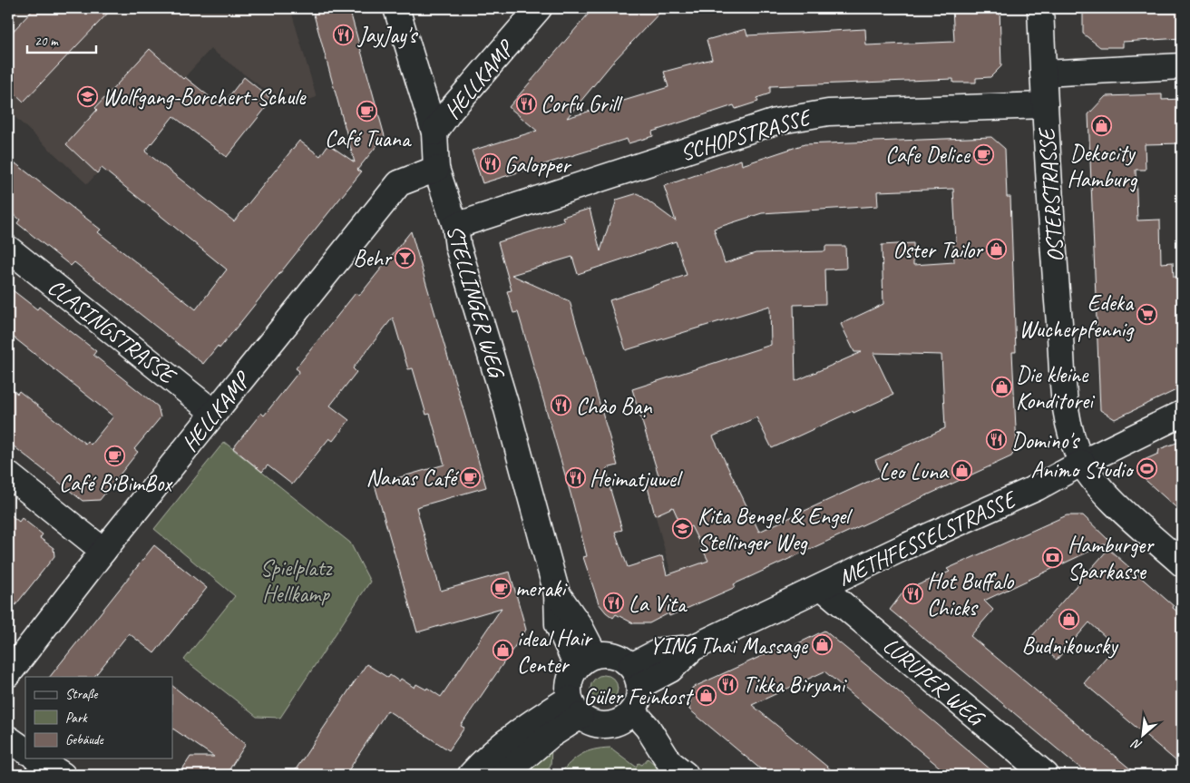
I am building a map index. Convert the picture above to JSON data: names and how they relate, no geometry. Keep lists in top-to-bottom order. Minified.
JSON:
{"streets":{"street":["HELLKAMP","SCHOPSTRASSE","OSTERSTRASSE","STELLINGER WEG","CLASINGSTRASSE","METHFESSELSTRASSE","LURUPER WEG"]},"crossings":[["HELLKAMP","STELLINGER WEG"],["HELLKAMP","CLASINGSTRASSE"],["SCHOPSTRASSE","OSTERSTRASSE"],["SCHOPSTRASSE","STELLINGER WEG"],["OSTERSTRASSE","METHFESSELSTRASSE"],["STELLINGER WEG","METHFESSELSTRASSE"],["METHFESSELSTRASSE","LURUPER WEG"]],"parks":["Spielplatz Hellkamp"],"places":{"restaurant":["JayJay's","Corfu Grill","Galopper","Chào Bạn","Domino's","Heimatjuwel","Hot Buffalo Chicks","La Vita","Tikka Biryani"],"school or university":["Wolfgang-Borchert-Schule","Kita Bengel & Engel Stellinger Weg"],"cafe":["Café Tuana","Cafe Delice","Café BiBimBox","Nanas Café","meraki"],"shop":["Dekocity Hamburg","Oster Tailor","Die kleine Konditorei","Leo Luna","Budnikowsky","YING Thai Massage","ideal Hair Center","Güler Feinkost"],"bar":["Behr"],"supermarket":["Edeka Wucherpfennig"],"sports":["Animo Studio"],"bank":["Hamburger Sparkasse"]},"legend":["Straße","Park","Gebäude"],"scale_bar":"20 m","north":"bottom left"}
